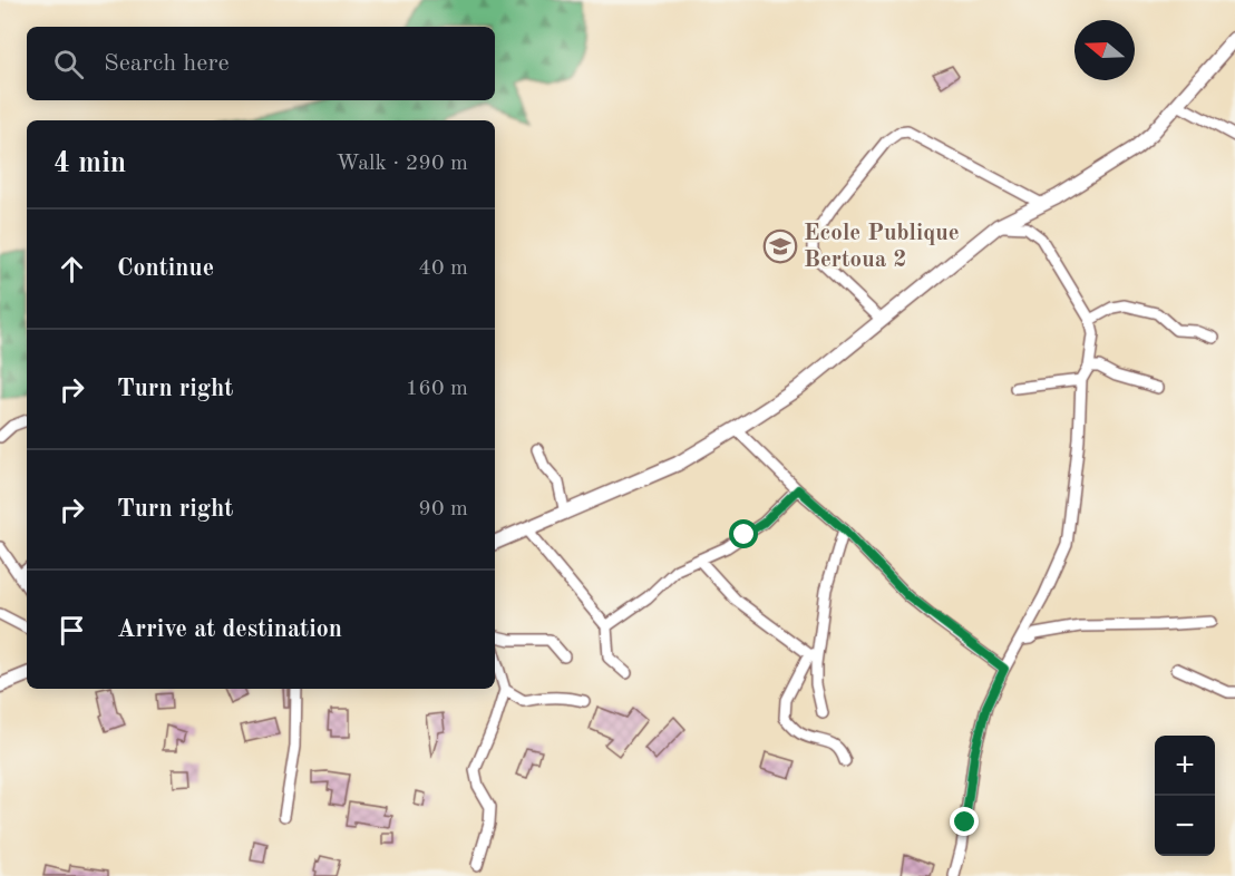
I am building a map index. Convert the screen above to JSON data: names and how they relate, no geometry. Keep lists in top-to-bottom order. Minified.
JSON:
{"places":{"school or university":["Ecole Publique Bertoua 2"]},"north":"left","page":{"search":"Search here","heading":["4 min","Walk · 290 m"],"list":[["Continue","40 m"],["Turn right","160 m"],["Turn right","90 m"],"Arrive at destination"],"map_buttons":["+","−"]}}
